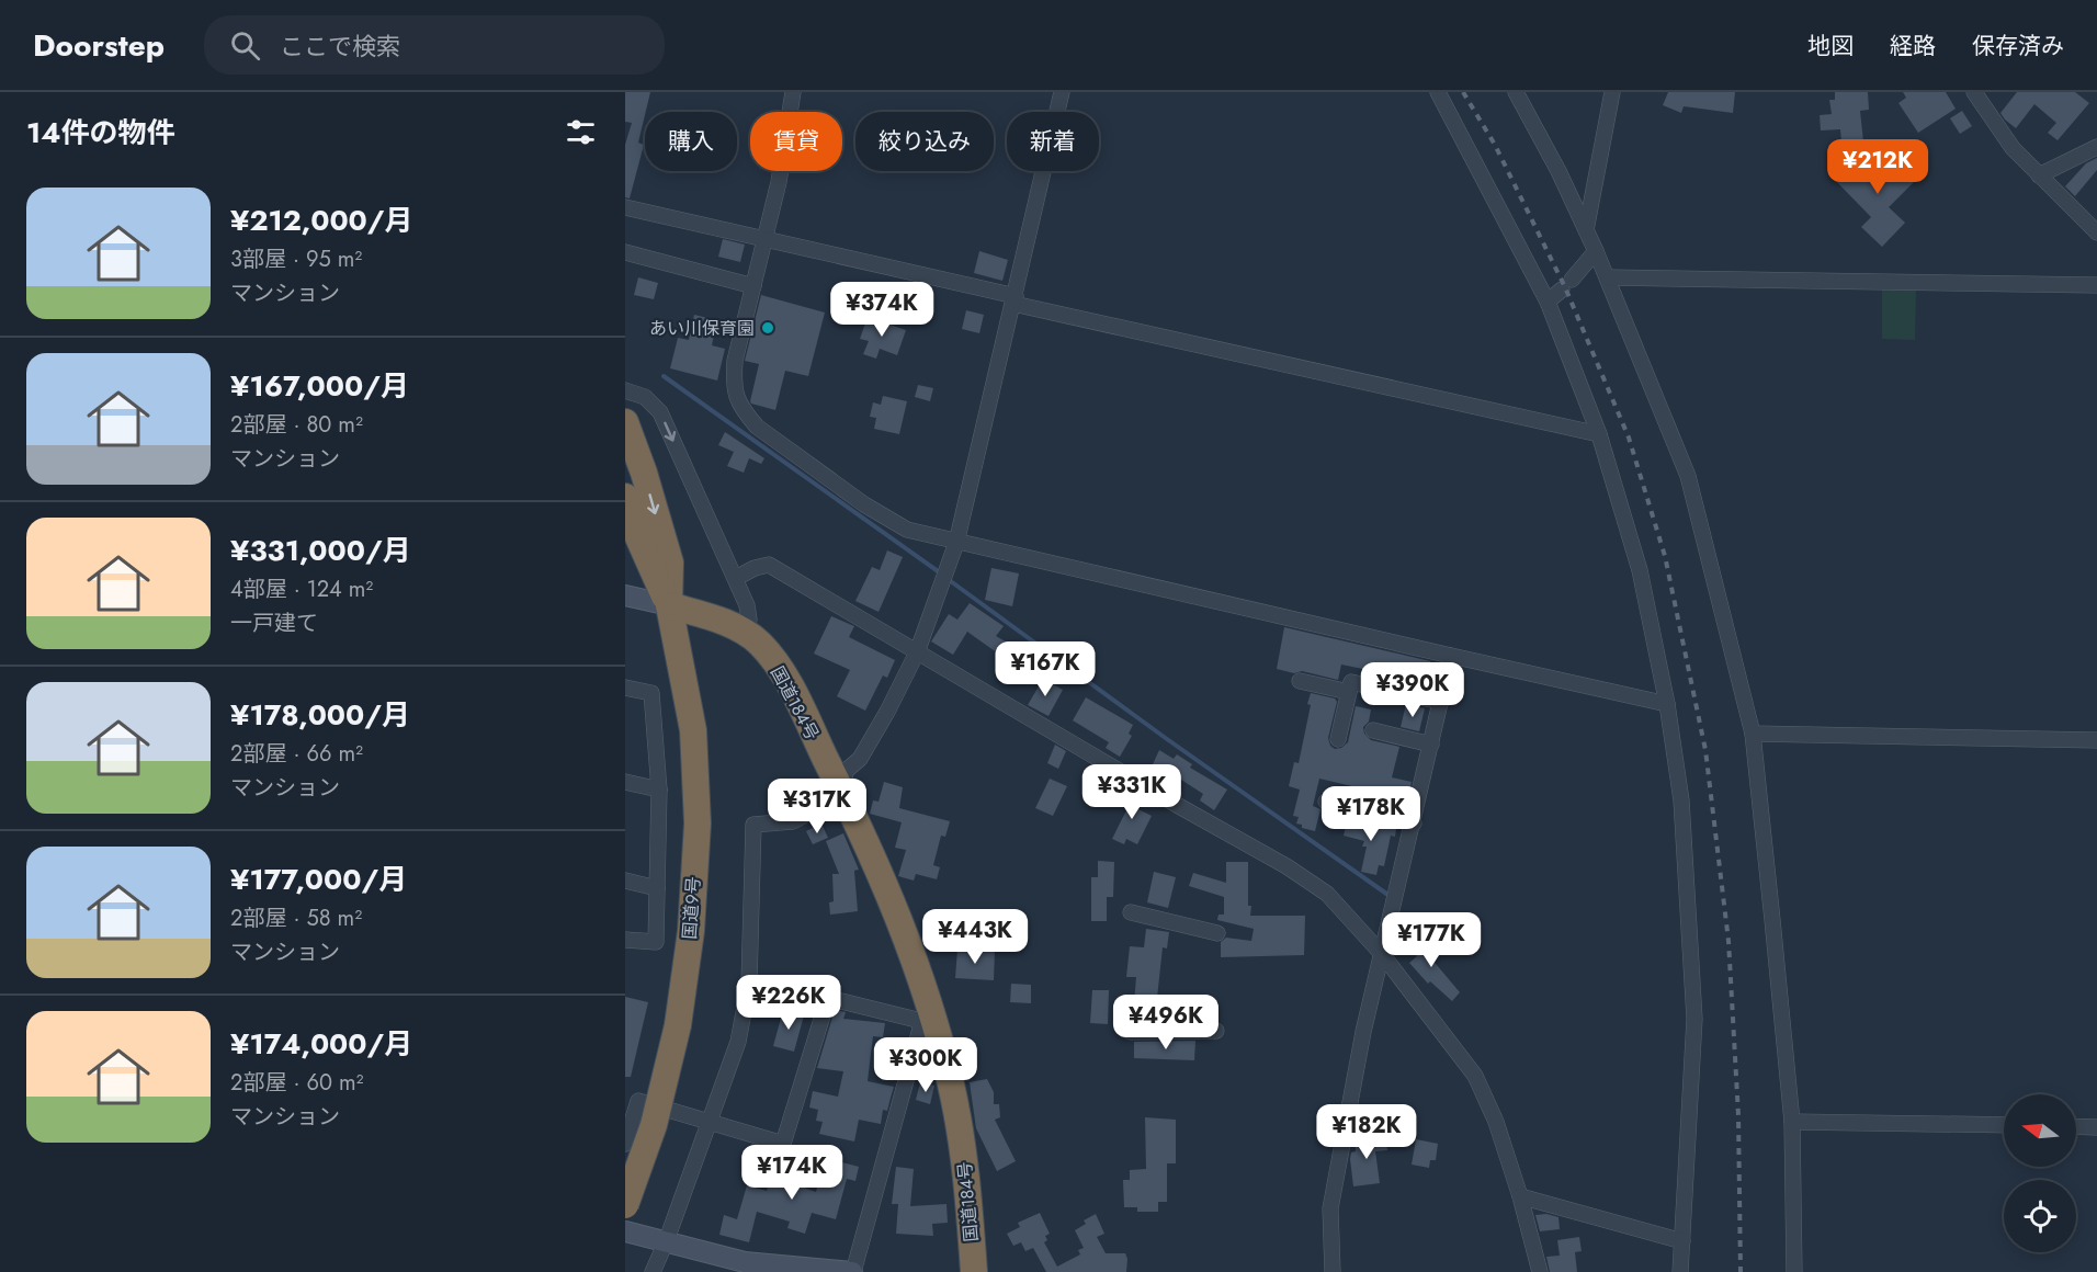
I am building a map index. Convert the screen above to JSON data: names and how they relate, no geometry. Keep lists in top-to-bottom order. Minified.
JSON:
{"streets":{"highway":["国道184号","国道9号"]},"crossings":[["国道184号","国道9号"]],"places":["あい川保育園"],"north":"left","page":{"header":"Doorstep","search":"ここで検索","nav":["地図","経路","保存済み"],"heading":"14件の物件","chip":["購入","賃貸","絞り込み","新着"],"price":["¥212K","¥374K","¥167K","¥390K","¥331K","¥317K","¥178K","¥443K","¥177K","¥226K","¥496K","¥300K","¥182K","¥174K"],"list":[{"name":"¥212,000/月","note":"3部屋 · 95 m² · マンション"},{"name":"¥167,000/月","note":"2部屋 · 80 m² · マンション"},{"name":"¥331,000/月","note":"4部屋 · 124 m² · 一戸建て"},{"name":"¥178,000/月","note":"2部屋 · 66 m² · マンション"},{"name":"¥177,000/月","note":"2部屋 · 58 m² · マンション"},{"name":"¥174,000/月","note":"2部屋 · 60 m² · マンション"}]}}
